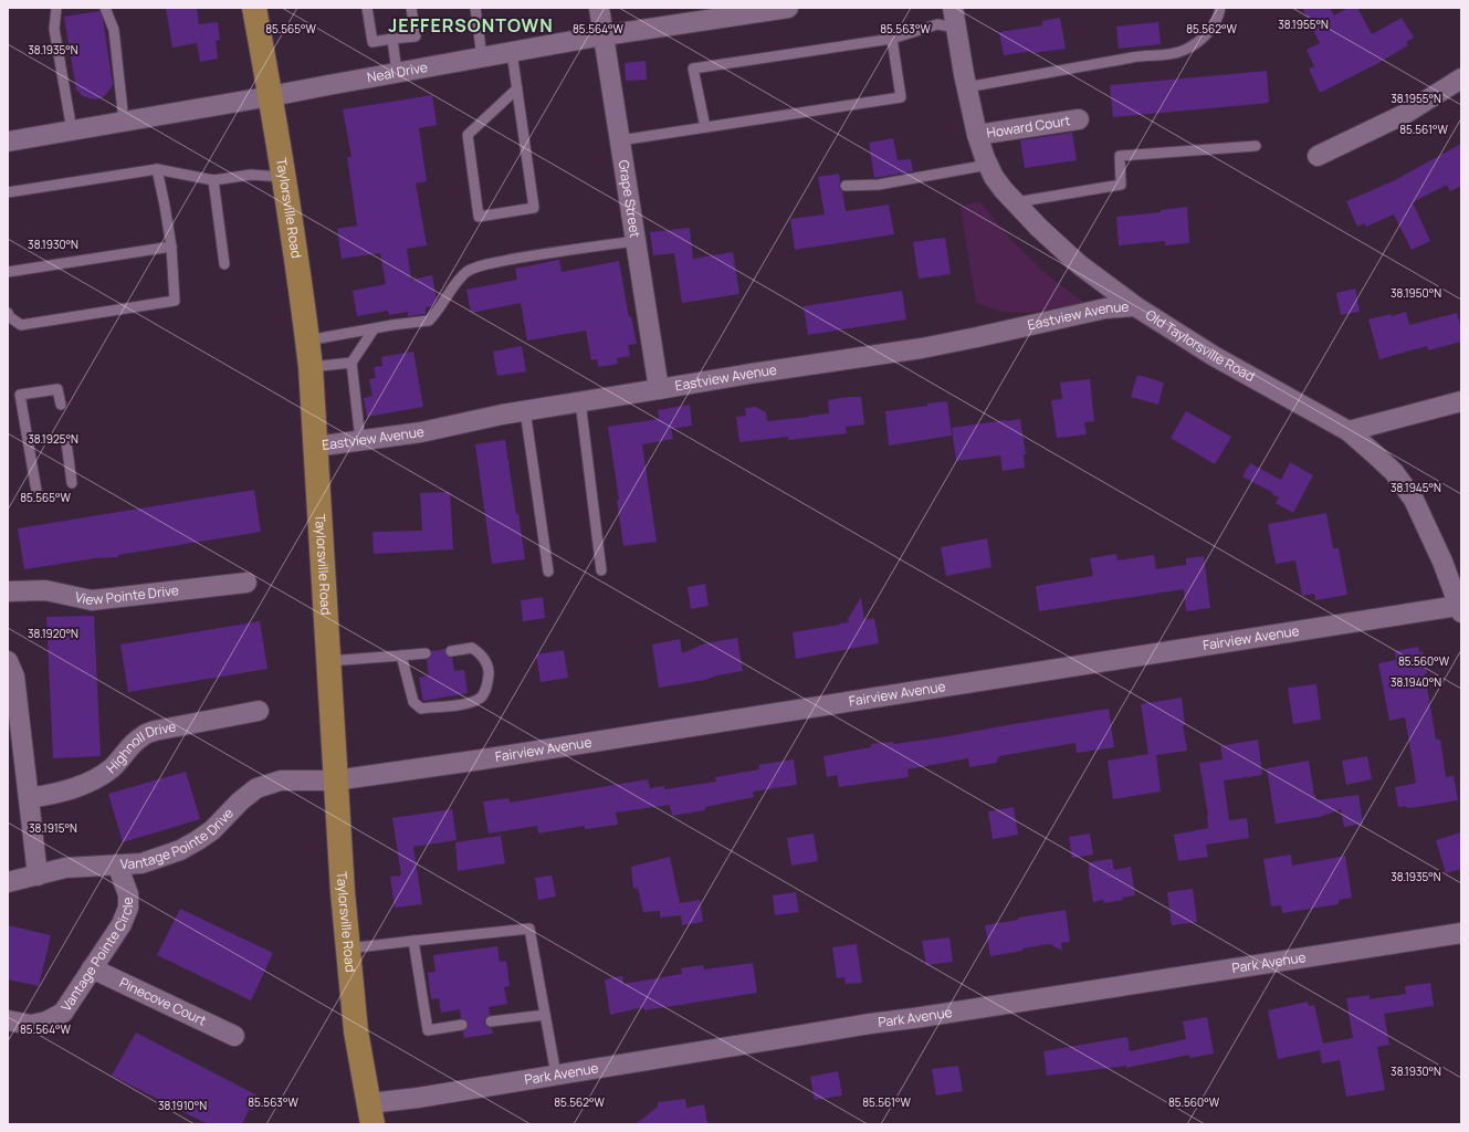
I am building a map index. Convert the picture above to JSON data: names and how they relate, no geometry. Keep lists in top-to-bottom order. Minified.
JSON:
{"streets":{"main road":["Taylorsville Road"],"street":["Neal Drive","Howard Court","Grape Street","Eastview Avenue","Old Taylorsville Road","View Pointe Drive","Fairview Avenue","Highnoll Drive","Vantage Pointe Drive","Vantage Pointe Circle","Park Avenue","Pinecove Court"]},"crossings":[["Neal Drive","Grape Street"],["Neal Drive","Taylorsville Road"],["Howard Court","Old Taylorsville Road"],["Grape Street","Eastview Avenue"],["Taylorsville Road","Eastview Avenue"],["Taylorsville Road","Fairview Avenue"],["Taylorsville Road","Vantage Pointe Drive"],["Taylorsville Road","Park Avenue"],["Eastview Avenue","Old Taylorsville Road"],["Old Taylorsville Road","Fairview Avenue"],["Fairview Avenue","Vantage Pointe Drive"],["Vantage Pointe Drive","Vantage Pointe Circle"],["Vantage Pointe Circle","Pinecove Court"]],"districts":["JEFFERSONTOWN"],"coordinates":["38.1955°N","85.563°W","85.565°W","85.564°W","85.562°W","38.1935°N","85.561°W","38.1930°N","38.1950°N","38.1925°N","38.1945°N","38.1920°N","85.560°W","38.1940°N","38.1915°N","38.1910°N"]}
